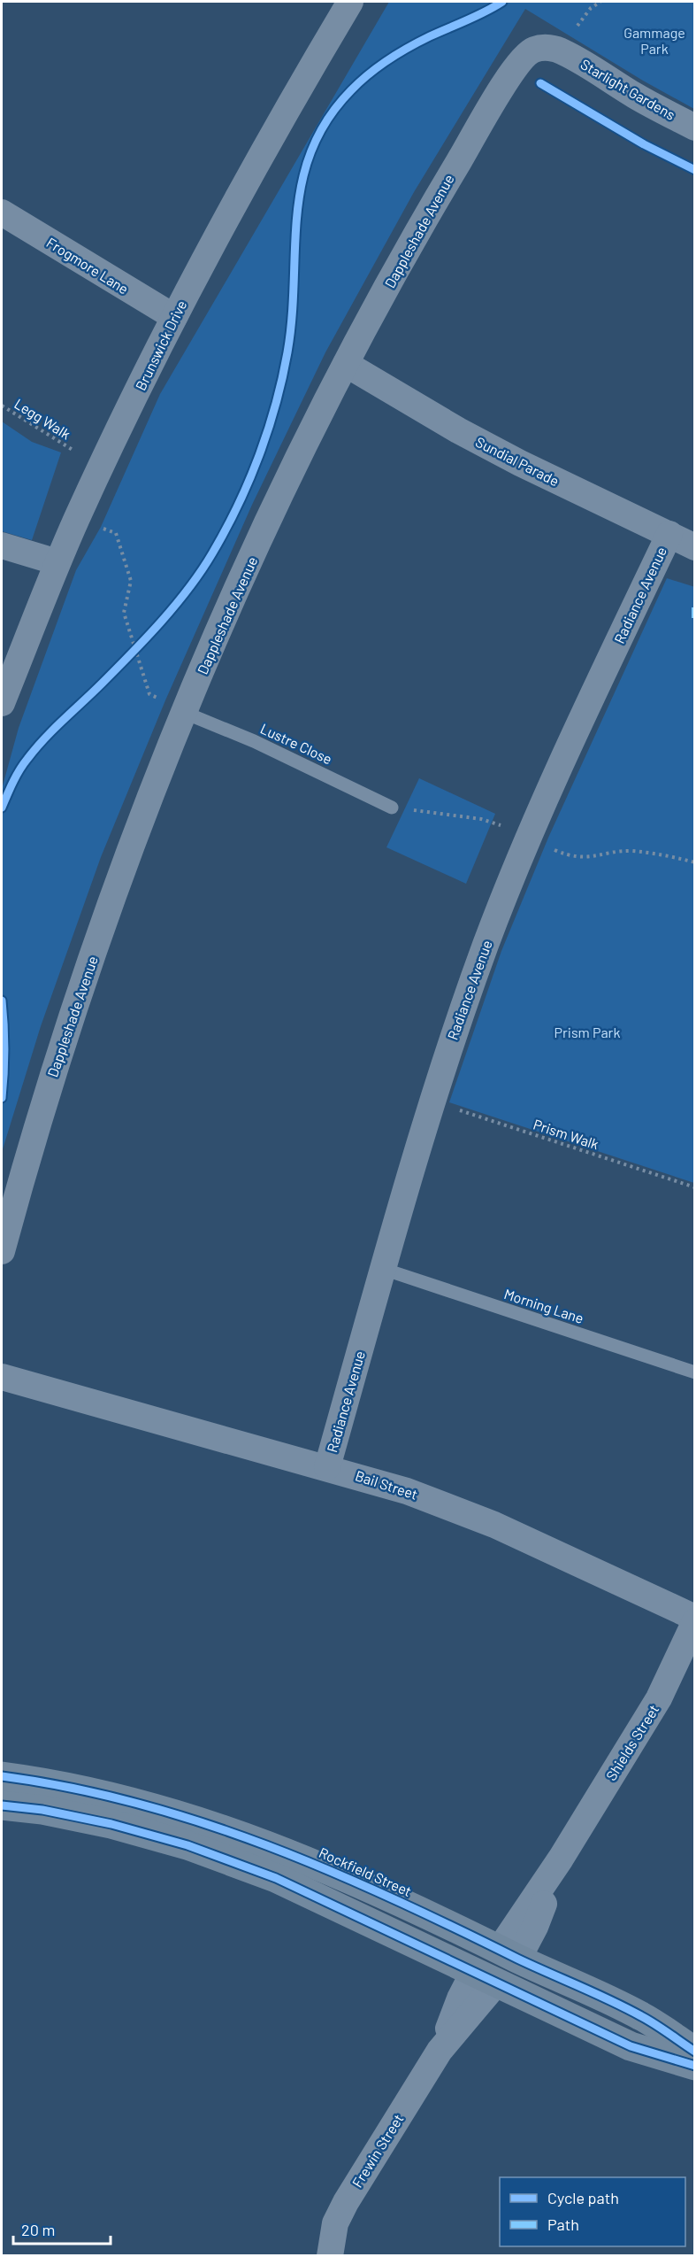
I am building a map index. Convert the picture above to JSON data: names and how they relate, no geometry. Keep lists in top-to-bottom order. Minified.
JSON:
{"streets":{"street":["Starlight Gardens","Dappleshade Avenue","Frogmore Lane","Brunswick Drive","Sundial Parade","Radiance Avenue","Bail Street","Shields Street","Rockfield Street","Frewin Street"],"lane":["Lustre Close","Morning Lane"],"path":["Legg Walk","Prism Walk"]},"crossings":[["Starlight Gardens","Dappleshade Avenue"],["Dappleshade Avenue","Sundial Parade"],["Dappleshade Avenue","Lustre Close"],["Frogmore Lane","Brunswick Drive"],["Sundial Parade","Radiance Avenue"],["Radiance Avenue","Prism Walk"],["Radiance Avenue","Morning Lane"],["Radiance Avenue","Bail Street"],["Bail Street","Shields Street"],["Shields Street","Rockfield Street"]],"parks":["Gammage Park","Prism Park"],"legend":["Cycle path","Path"],"scale_bar":"20 m"}
